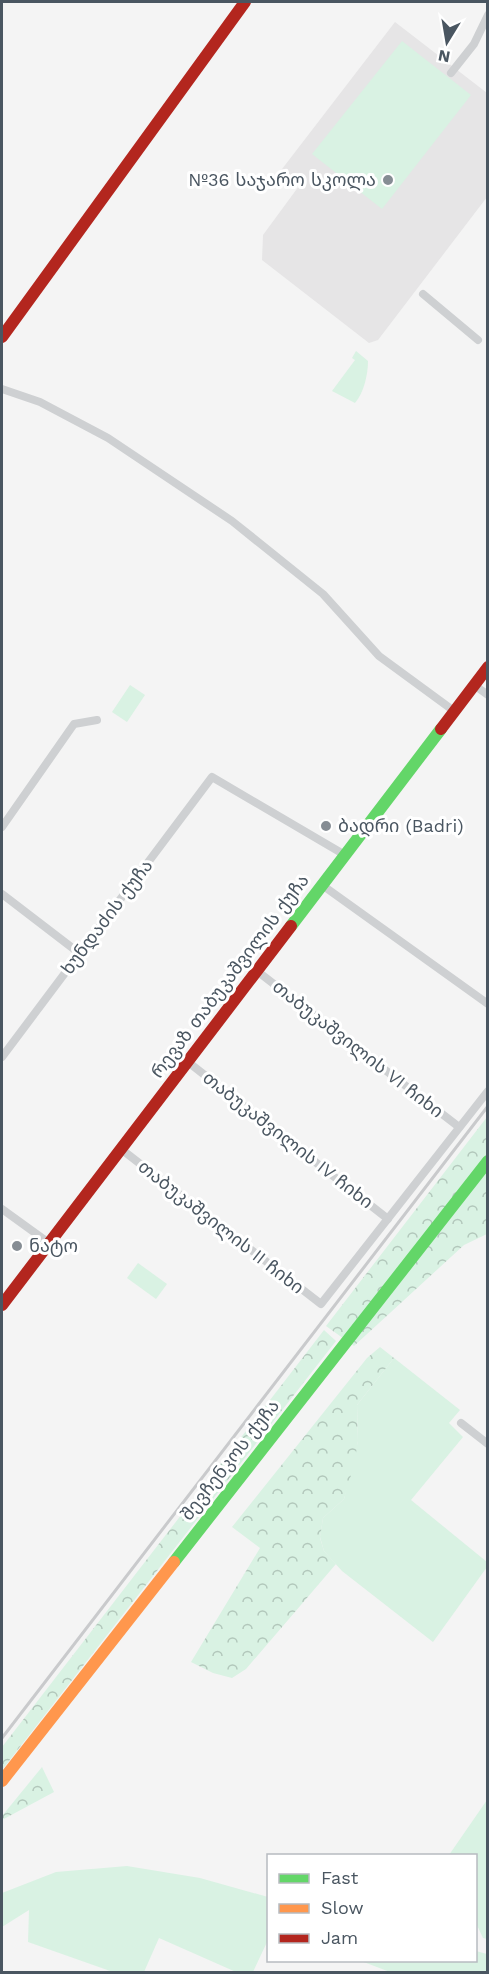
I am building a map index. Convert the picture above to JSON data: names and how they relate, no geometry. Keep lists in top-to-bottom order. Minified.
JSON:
{"streets":{"street":["ხუნდაძის ქუჩა","რევაზ თაბუკაშვილის ქუჩა","თაბუკაშვილის VI ჩიხი","თაბუკაშვილის IV ჩიხი","თაბუკაშვილის II ჩიხი","შევჩენკოს ქუჩა"]},"crossings":[["ხუნდაძის ქუჩა","რევაზ თაბუკაშვილის ქუჩა"],["რევაზ თაბუკაშვილის ქუჩა","თაბუკაშვილის VI ჩიხი"],["რევაზ თაბუკაშვილის ქუჩა","თაბუკაშვილის IV ჩიხი"],["რევაზ თაბუკაშვილის ქუჩა","თაბუკაშვილის II ჩიხი"],["თაბუკაშვილის IV ჩიხი","თაბუკაშვილის II ჩიხი"]],"places":["№36 საჯარო სკოლა","ბადრი (Badri)","ნატო"],"legend":["Fast","Slow","Jam"],"north":"bottom"}
